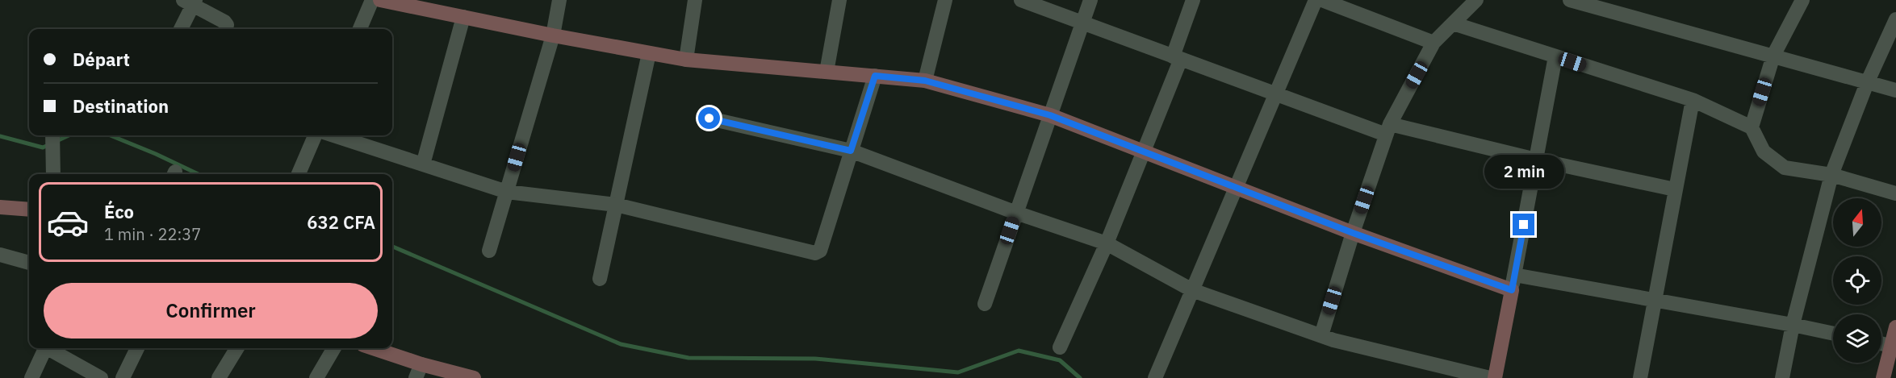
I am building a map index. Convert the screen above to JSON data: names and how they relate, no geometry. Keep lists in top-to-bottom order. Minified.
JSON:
{"north":"top","page":{"banner":["Départ","Destination"],"bubble":"2 min","list":[{"name":"Éco","note":"1 min · 22:37","value":"632 CFA"}],"buttons":"Confirmer"}}
